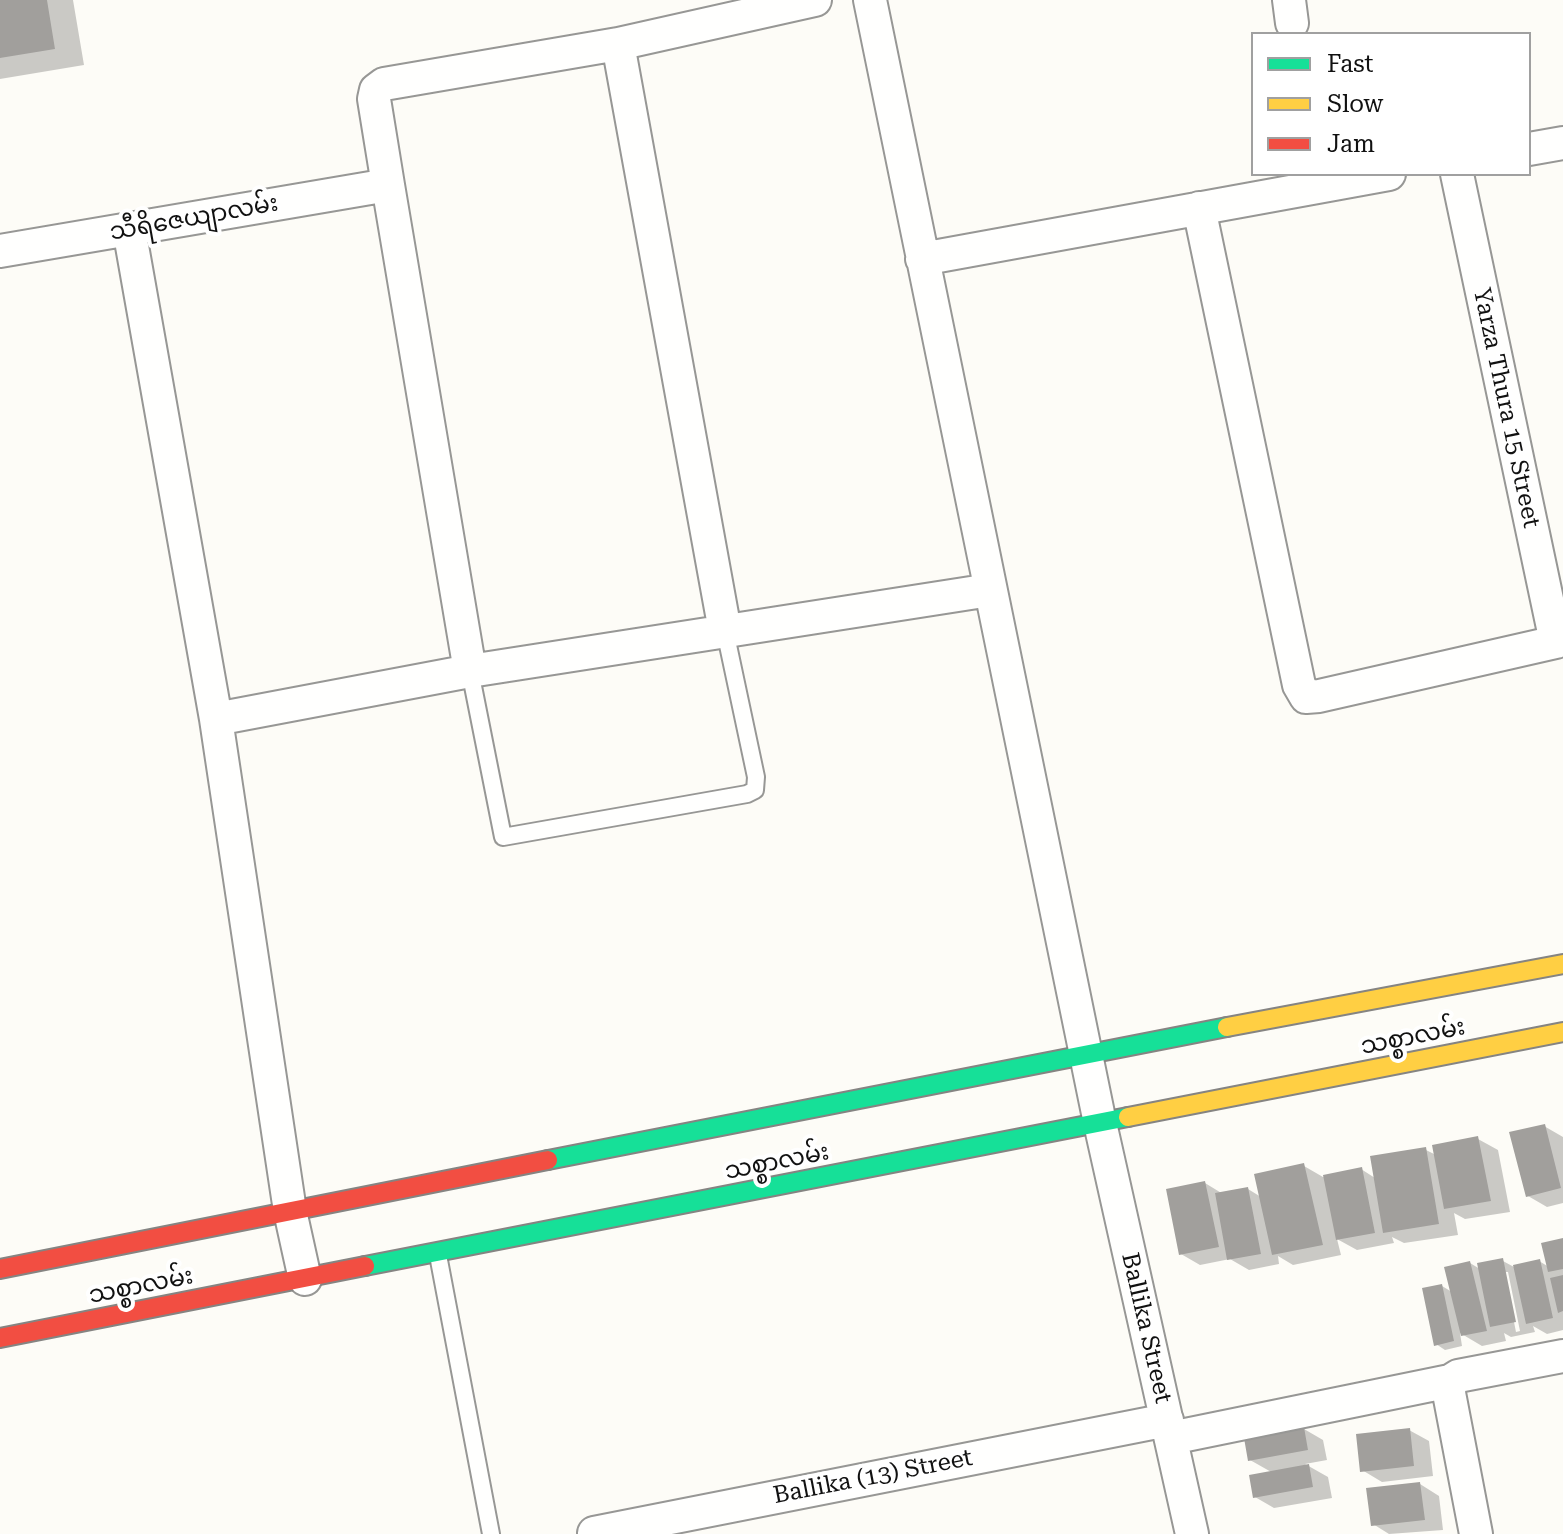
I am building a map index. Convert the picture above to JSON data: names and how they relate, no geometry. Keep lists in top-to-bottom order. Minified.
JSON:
{"streets":{"main road":["သစ္စာလမ်း"],"street":["သီရိဇေယျာလမ်း","Yarza Thura 15 Street","Ballika Street","Ballika (13) Street"]},"crossings":[["သစ္စာလမ်း","Ballika Street"],["Ballika Street","Ballika (13) Street"]],"legend":["Fast","Slow","Jam"]}
